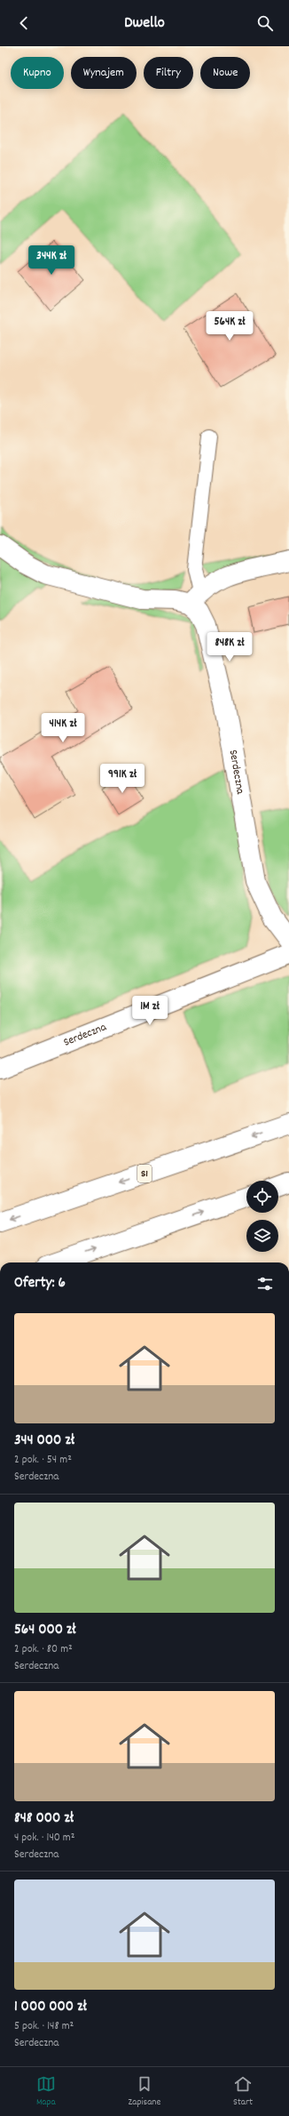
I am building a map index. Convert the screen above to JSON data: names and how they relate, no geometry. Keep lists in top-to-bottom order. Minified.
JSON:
{"streets":{"main road":["Serdeczna","S1"]},"page":{"header":"Dwello","chip":["Kupno","Wynajem","Filtry","Nowe"],"price":["344K zł","564K zł","848K zł","414K zł","991K zł","1M zł"],"heading":"Oferty: 6","list":[{"name":"344 000 zł","note":"2 pok. · 54 m² · Serdeczna"},{"name":"564 000 zł","note":"2 pok. · 80 m² · Serdeczna"},{"name":"848 000 zł","note":"4 pok. · 140 m² · Serdeczna"},{"name":"1 000 000 zł","note":"5 pok. · 148 m² · Serdeczna"}],"tabs":["Mapa","Zapisane","Start"]}}
